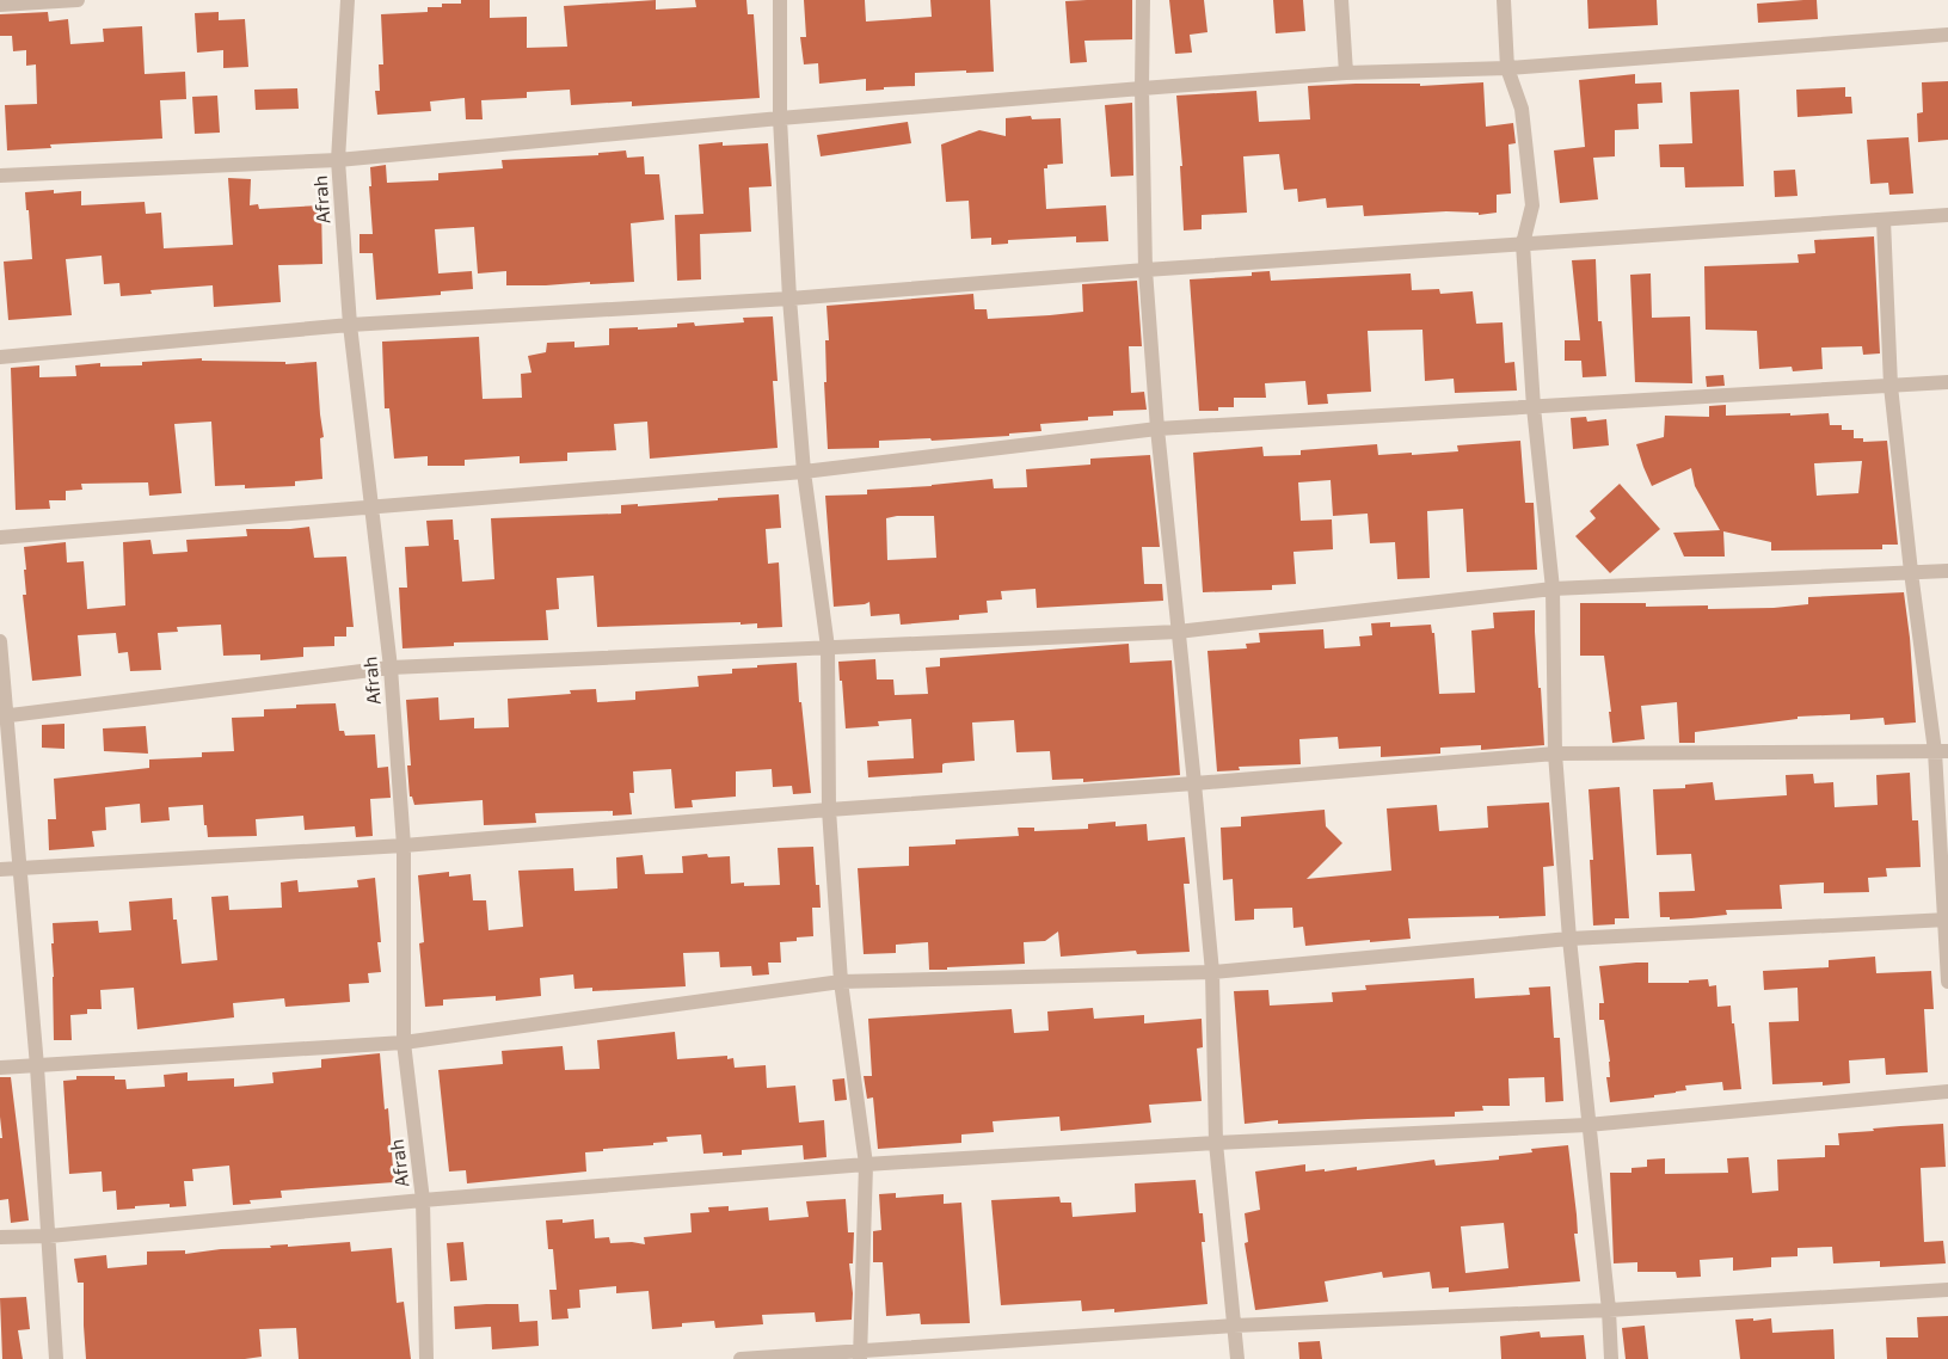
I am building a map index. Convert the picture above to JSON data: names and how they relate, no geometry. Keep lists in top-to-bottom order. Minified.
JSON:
{"streets":{"street":["Afrah"]}}
